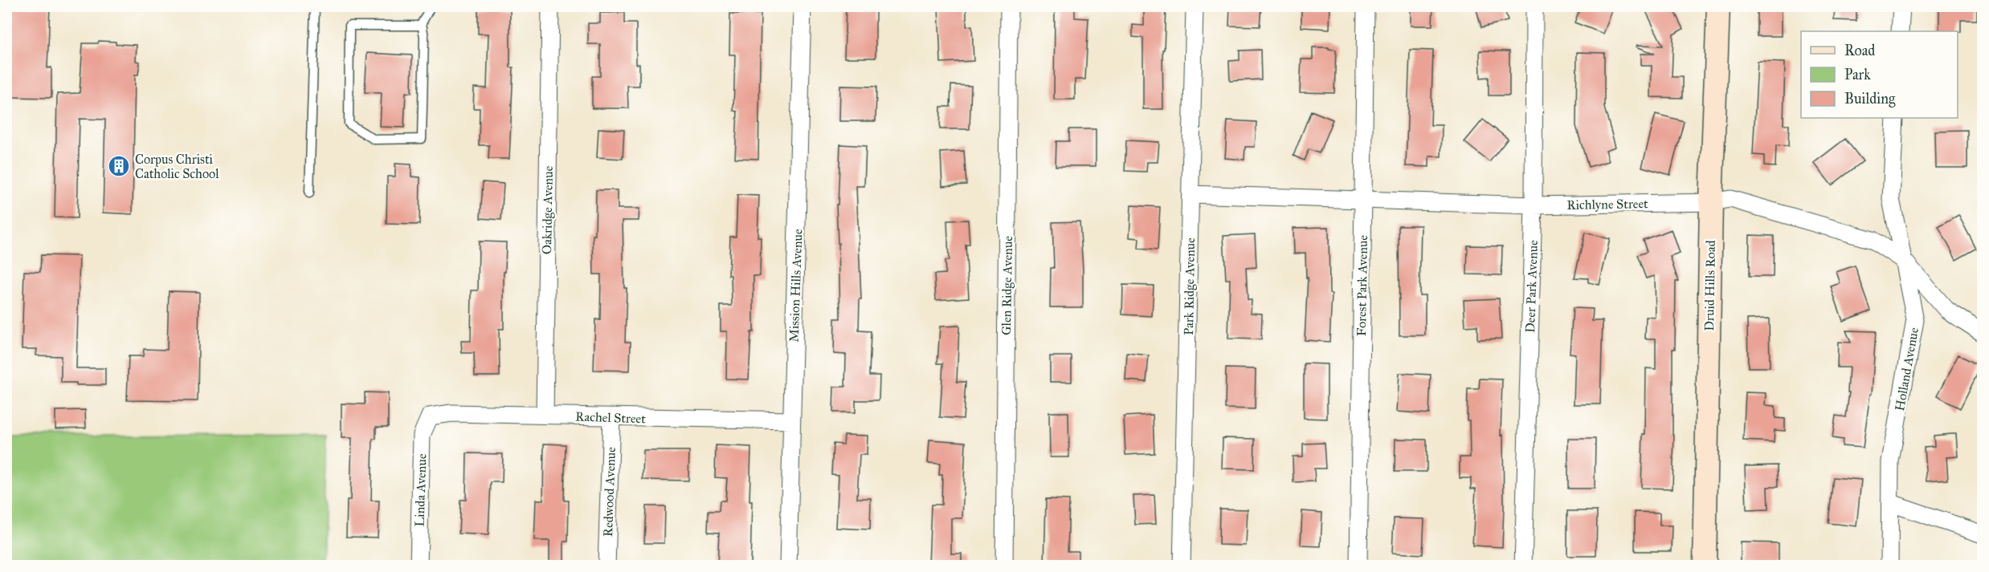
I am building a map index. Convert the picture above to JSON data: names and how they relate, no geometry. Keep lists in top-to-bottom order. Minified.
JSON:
{"streets":{"street":["Richlyne Street","Oakridge Avenue","Mission Hills Avenue","Glen Ridge Avenue","Forest Park Avenue","Druid Hills Road","Park Ridge Avenue","Deer Park Avenue","Holland Avenue","Rachel Street","Linda Avenue","Redwood Avenue"]},"crossings":[["Richlyne Street","Forest Park Avenue"],["Richlyne Street","Druid Hills Road"],["Richlyne Street","Park Ridge Avenue"],["Richlyne Street","Deer Park Avenue"],["Richlyne Street","Holland Avenue"],["Oakridge Avenue","Rachel Street"],["Mission Hills Avenue","Rachel Street"],["Rachel Street","Linda Avenue"],["Rachel Street","Redwood Avenue"]],"places":{"building":["Corpus Christi Catholic School"]},"legend":["Road","Park","Building"]}
